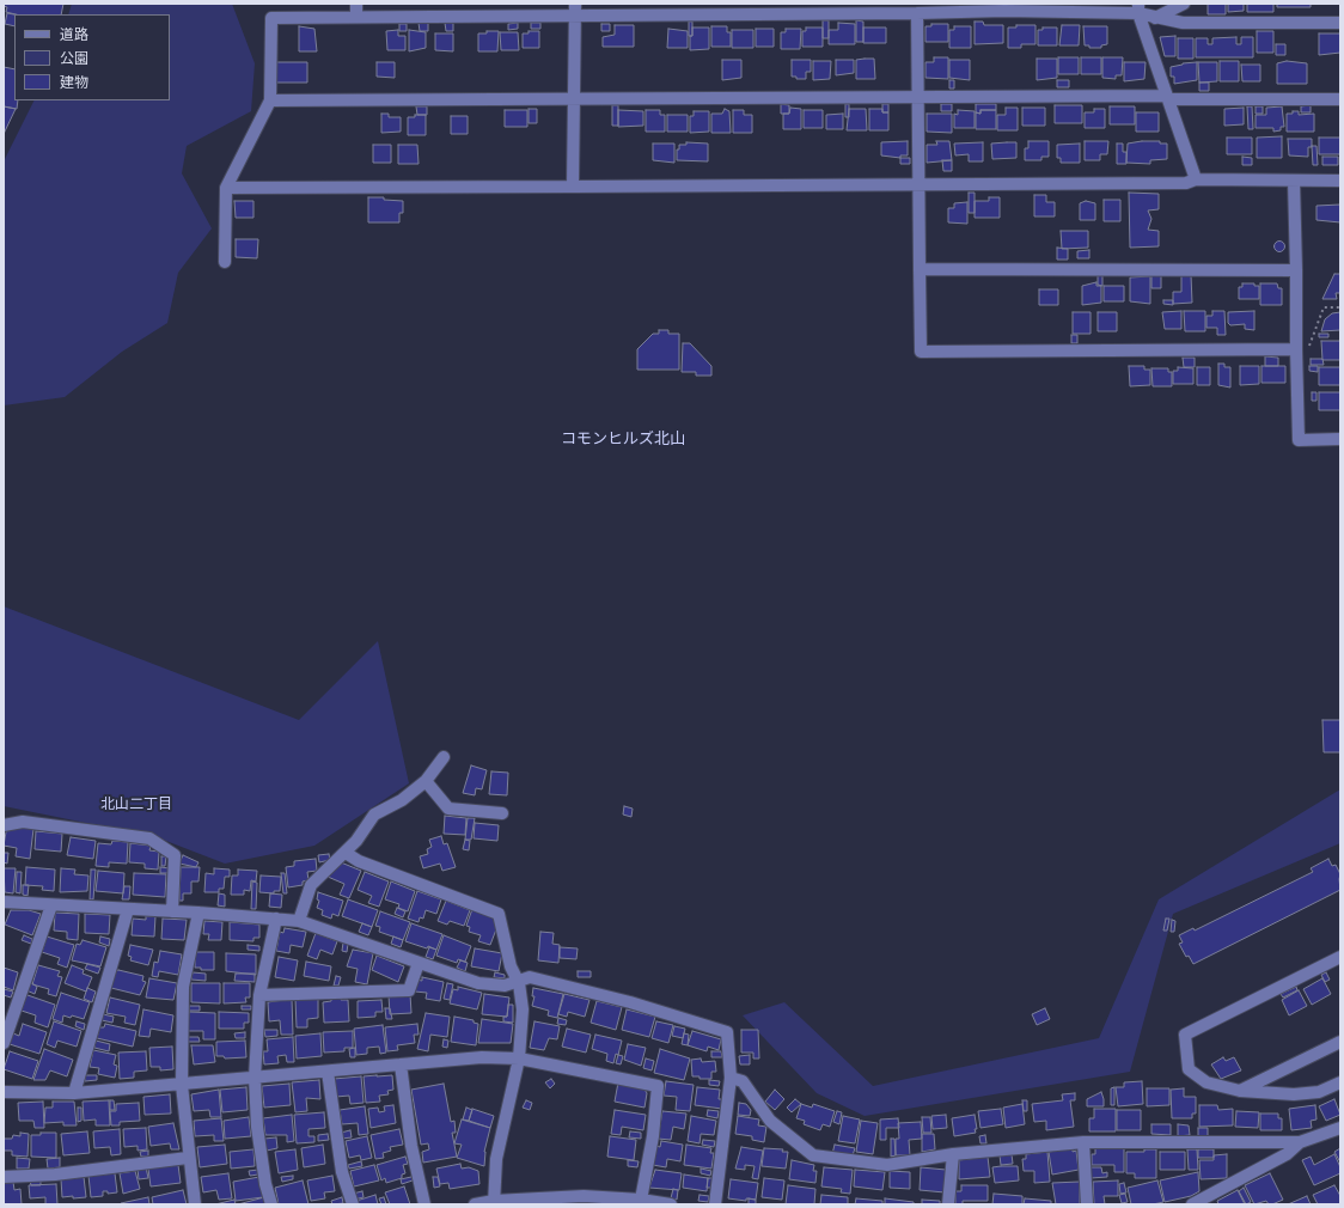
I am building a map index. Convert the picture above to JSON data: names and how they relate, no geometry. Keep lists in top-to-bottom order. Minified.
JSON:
{"districts":["コモンヒルズ北山","北山二丁目"],"legend":["道路","公園","建物"]}
